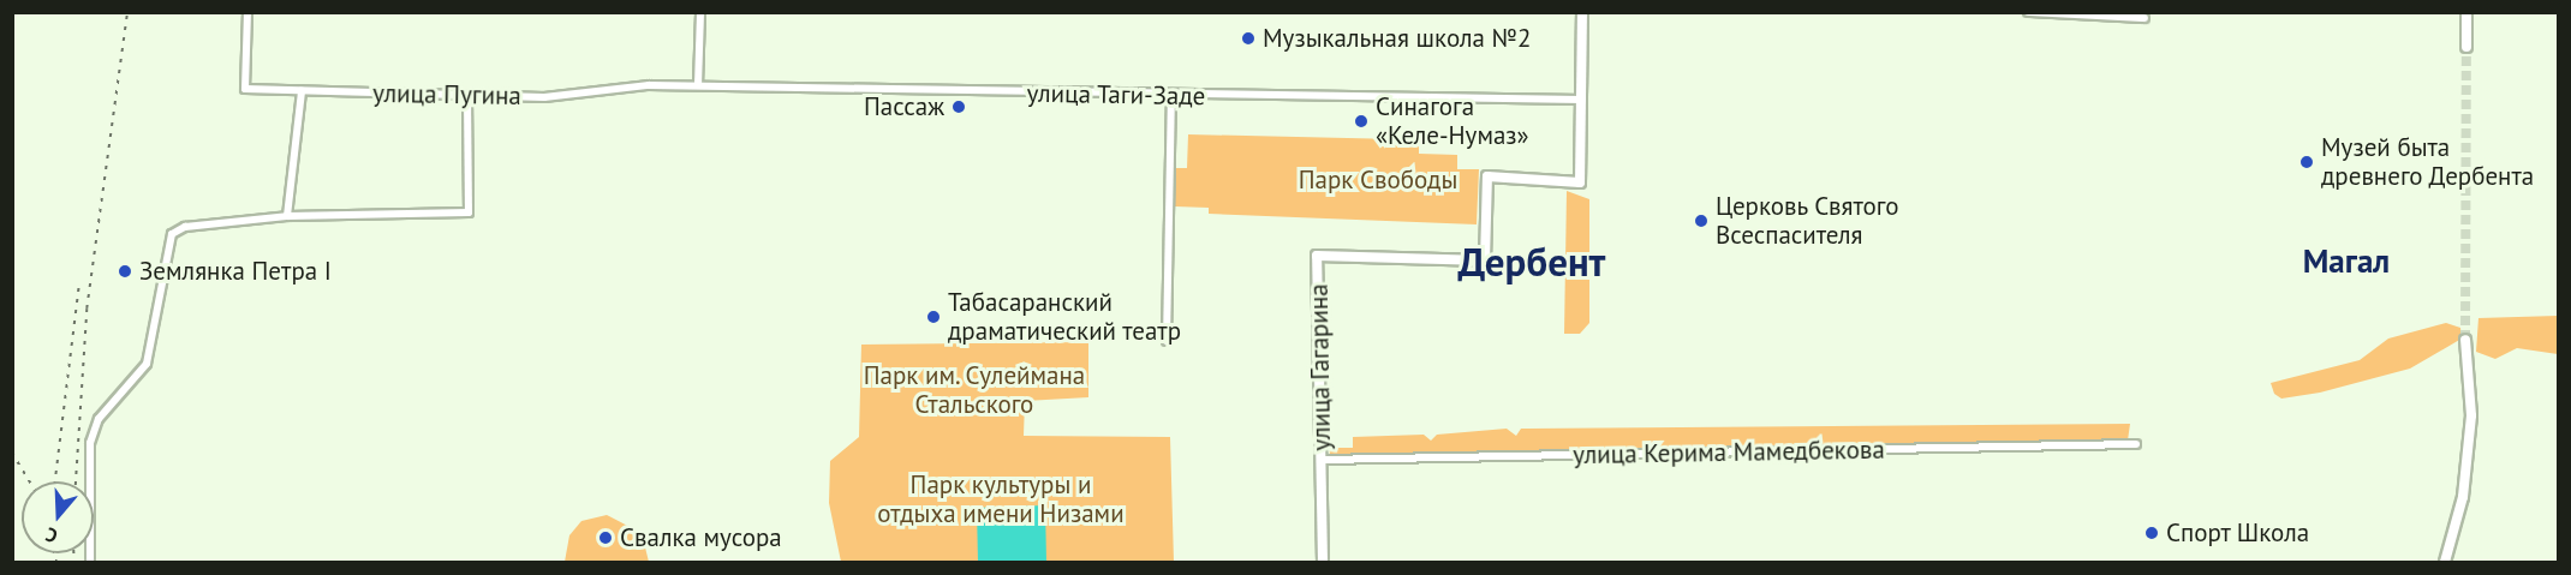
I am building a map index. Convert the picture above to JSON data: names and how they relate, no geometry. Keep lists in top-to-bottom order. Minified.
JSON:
{"streets":{"main road":["улица Гагарина"],"street":["улица Пугина","улица Таги-Заде","улица Керима Мамедбекова"]},"crossings":[["улица Пугина","улица Таги-Заде"],["улица Гагарина","улица Керима Мамедбекова"]],"districts":["Дербент","Магал"],"parks":["Парк Свободы","Парк им. Сулеймана Стальского","Парк культуры и отдыха имени Низами"],"places":["Музыкальная школа №2","Пассаж","Синагога «Келе-Нумаз»","Музей быта древнего Дербента","Церковь Святого Всеспасителя","Землянка Петра I","Табасаранский драматический театр","Спорт Школа","Свалка мусора"],"north":"bottom"}
